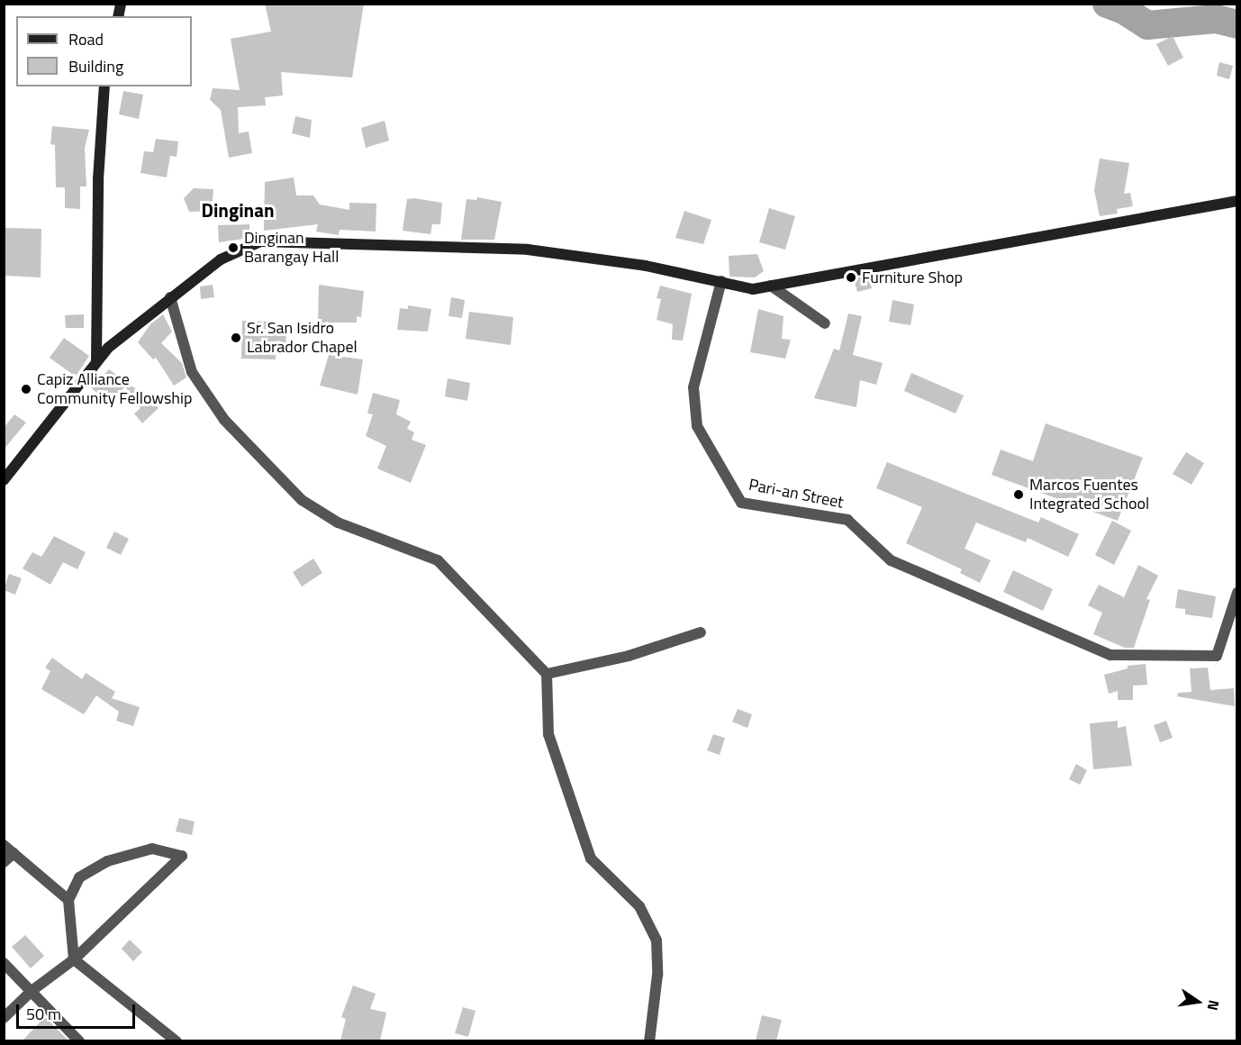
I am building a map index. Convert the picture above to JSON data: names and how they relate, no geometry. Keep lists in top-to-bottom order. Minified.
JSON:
{"streets":{"street":["Pari-an Street"]},"districts":["Dinginan"],"places":["Dinginan Barangay Hall","Furniture Shop","Sr. San Isidro Labrador Chapel","Capiz Alliance Community Fellowship","Marcos Fuentes Integrated School"],"legend":["Road","Building"],"scale_bar":"50 m","north":"right"}
